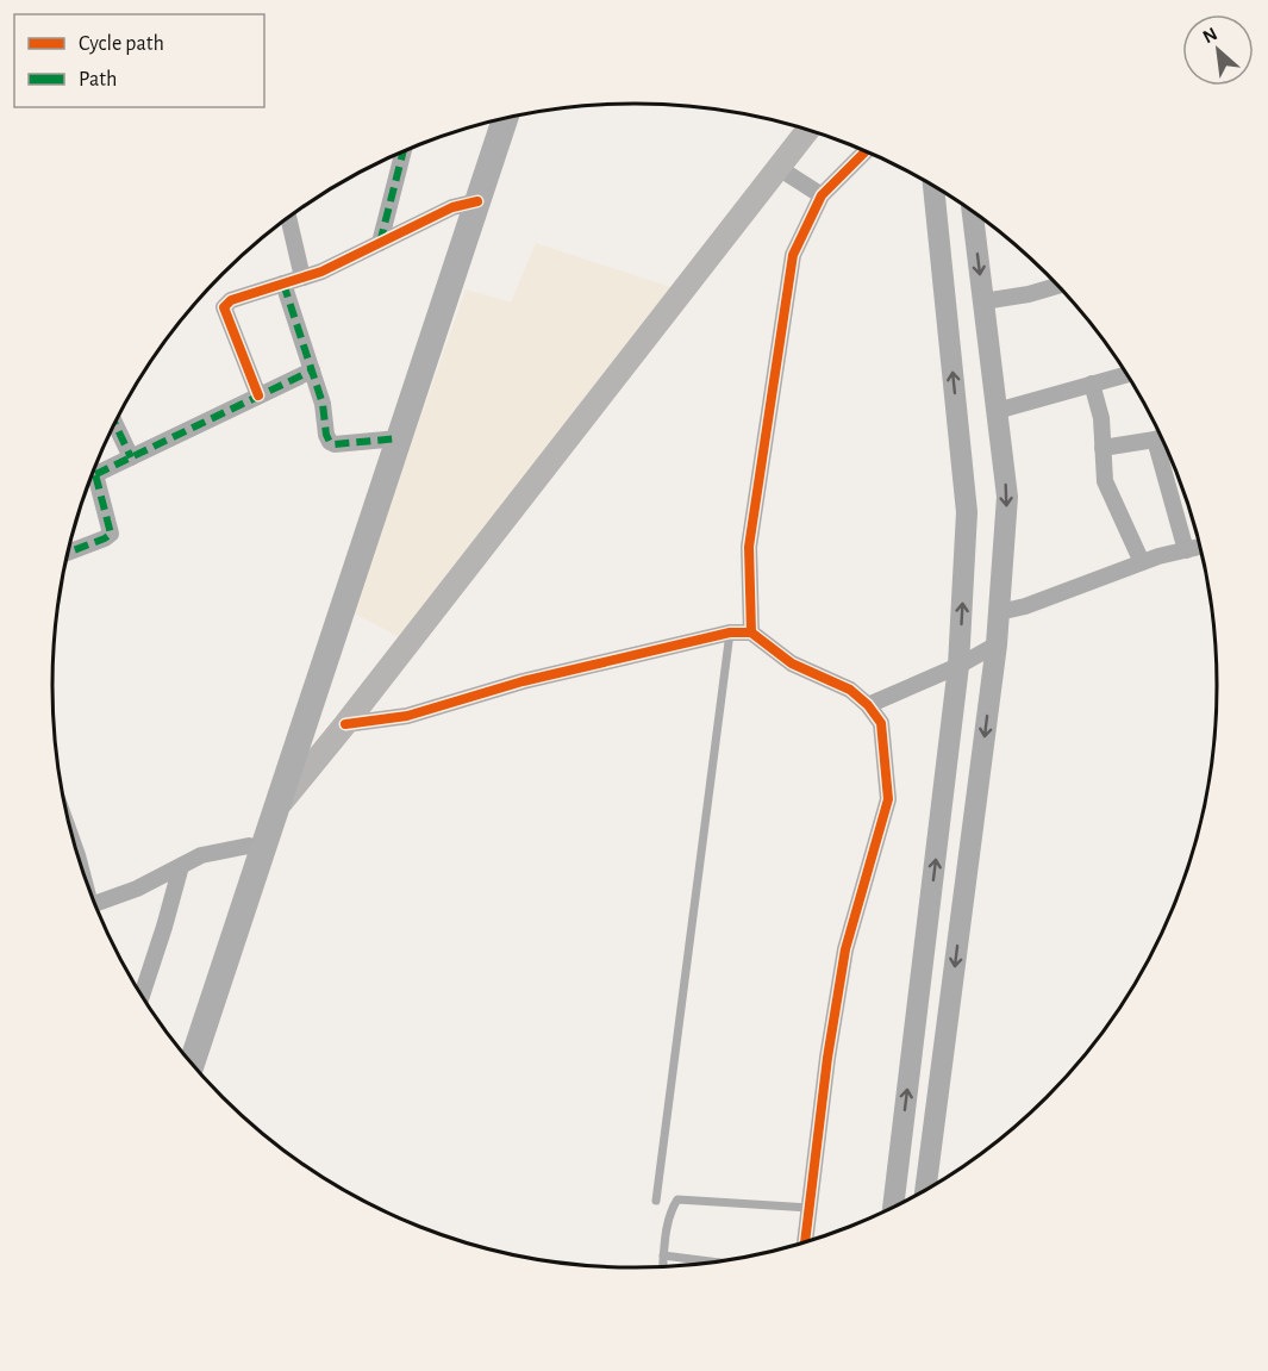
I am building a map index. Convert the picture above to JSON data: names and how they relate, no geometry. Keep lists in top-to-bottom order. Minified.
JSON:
{"legend":["Cycle path","Path"],"north":"top left"}
